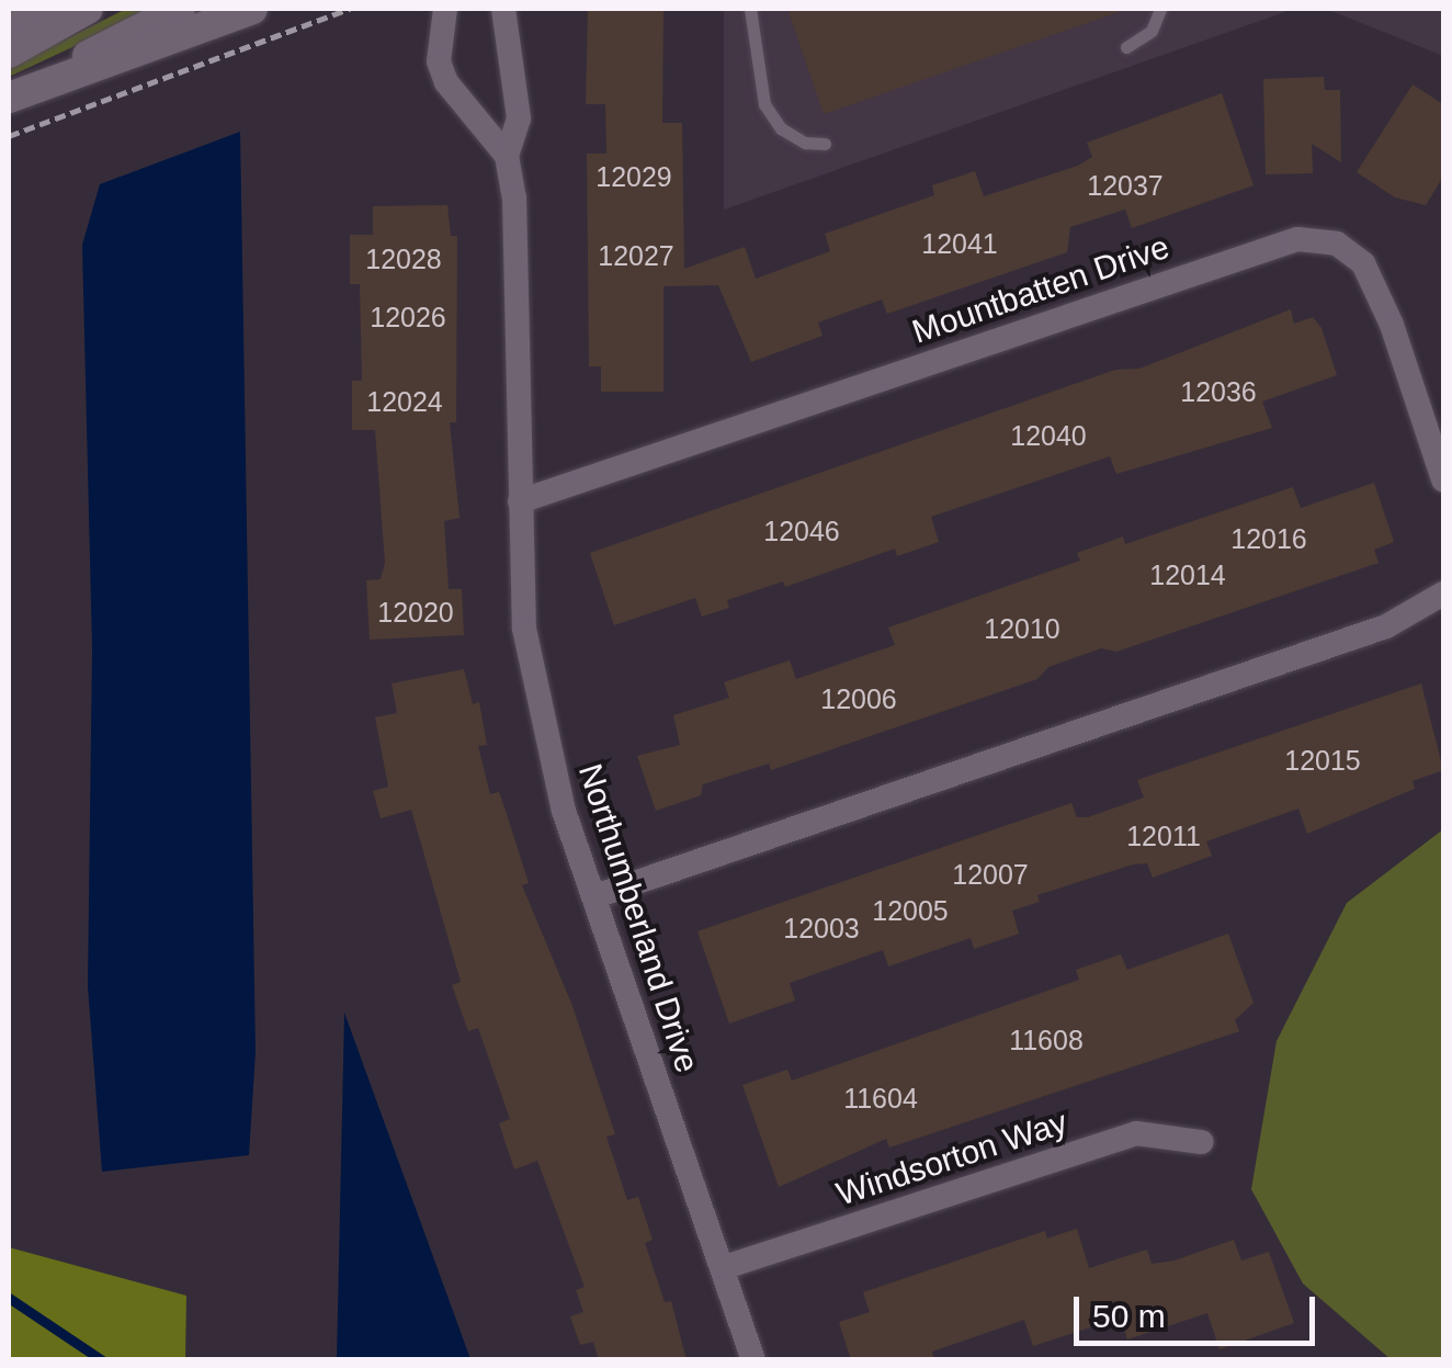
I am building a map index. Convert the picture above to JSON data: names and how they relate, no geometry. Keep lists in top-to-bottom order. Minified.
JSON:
{"streets":{"street":["Mountbatten Drive","Northumberland Drive","Windsorton Way"]},"crossings":[["Mountbatten Drive","Northumberland Drive"],["Northumberland Drive","Windsorton Way"]],"house_numbers":["12029","12037","12041","12027","12028","12026","12036","12024","12040","12046","12016","12014","12020","12010","12006","12015","12011","12007","12005","12003","11608","11604"],"scale_bar":"50 m"}
